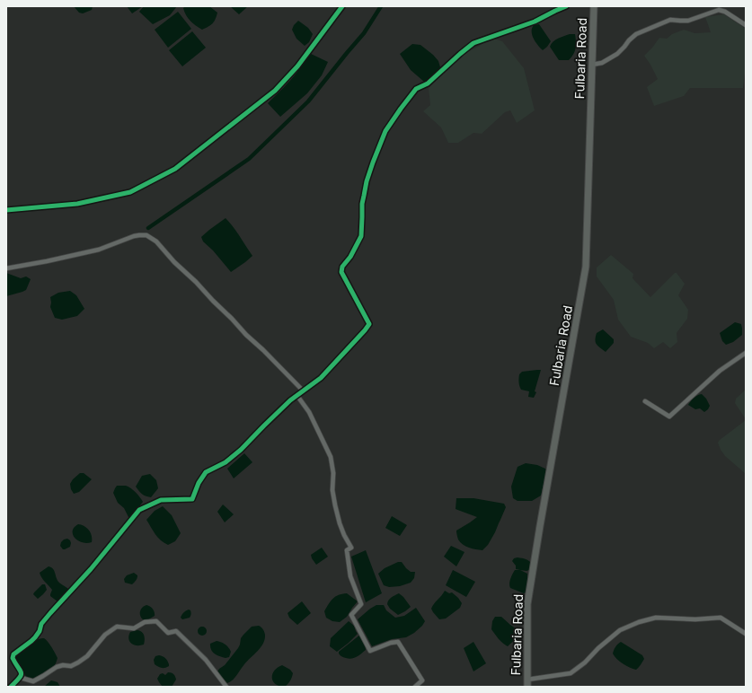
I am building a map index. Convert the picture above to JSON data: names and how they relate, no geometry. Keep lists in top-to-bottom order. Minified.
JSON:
{"streets":{"main road":["Fulbaria Road"]}}
